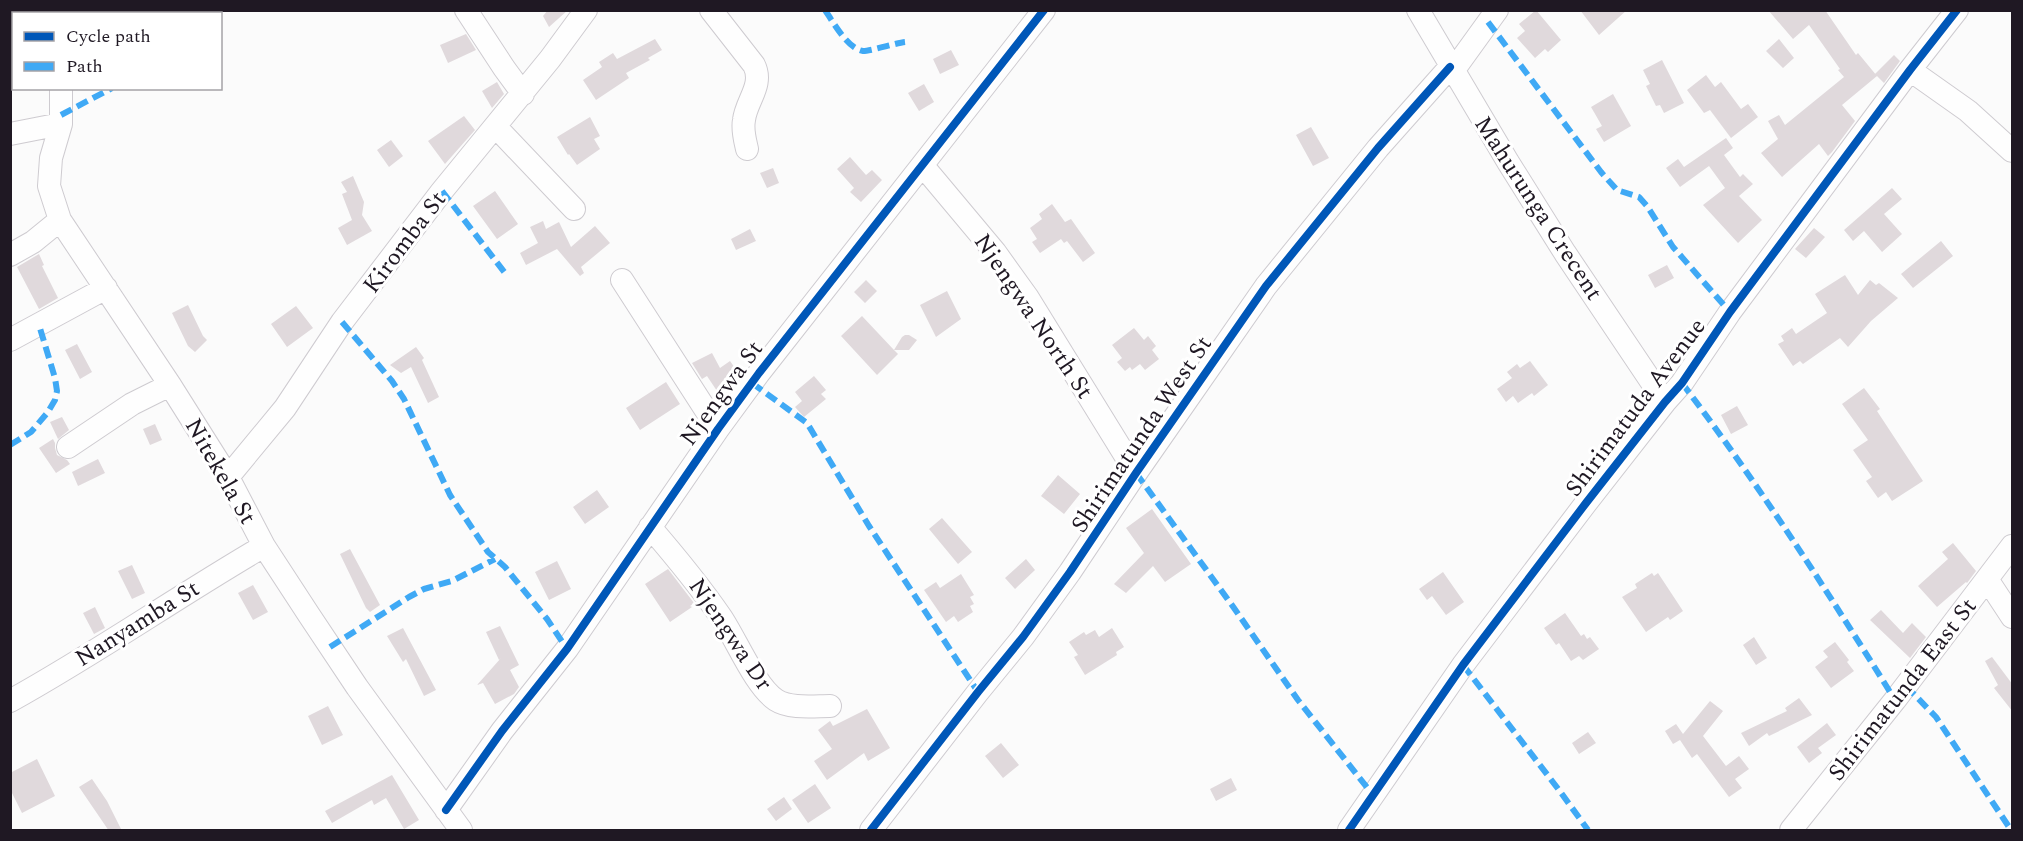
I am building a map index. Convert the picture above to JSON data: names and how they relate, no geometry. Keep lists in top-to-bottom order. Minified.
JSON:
{"streets":{"street":["Mahurunga Crecent","Kiromba St","Njengwa North St","Njengwa St","Shirimatuda Avenue","Shirimatunda West St","Nitekela St","Nanyamba St","Njengwa Dr","Shirimatunda East St"]},"crossings":[["Mahurunga Crecent","Shirimatuda Avenue"],["Mahurunga Crecent","Shirimatunda West St"],["Kiromba St","Nitekela St"],["Njengwa North St","Njengwa St"],["Njengwa North St","Shirimatunda West St"],["Njengwa St","Nitekela St"],["Njengwa St","Njengwa Dr"],["Nitekela St","Nanyamba St"]],"legend":["Cycle path","Path"]}
